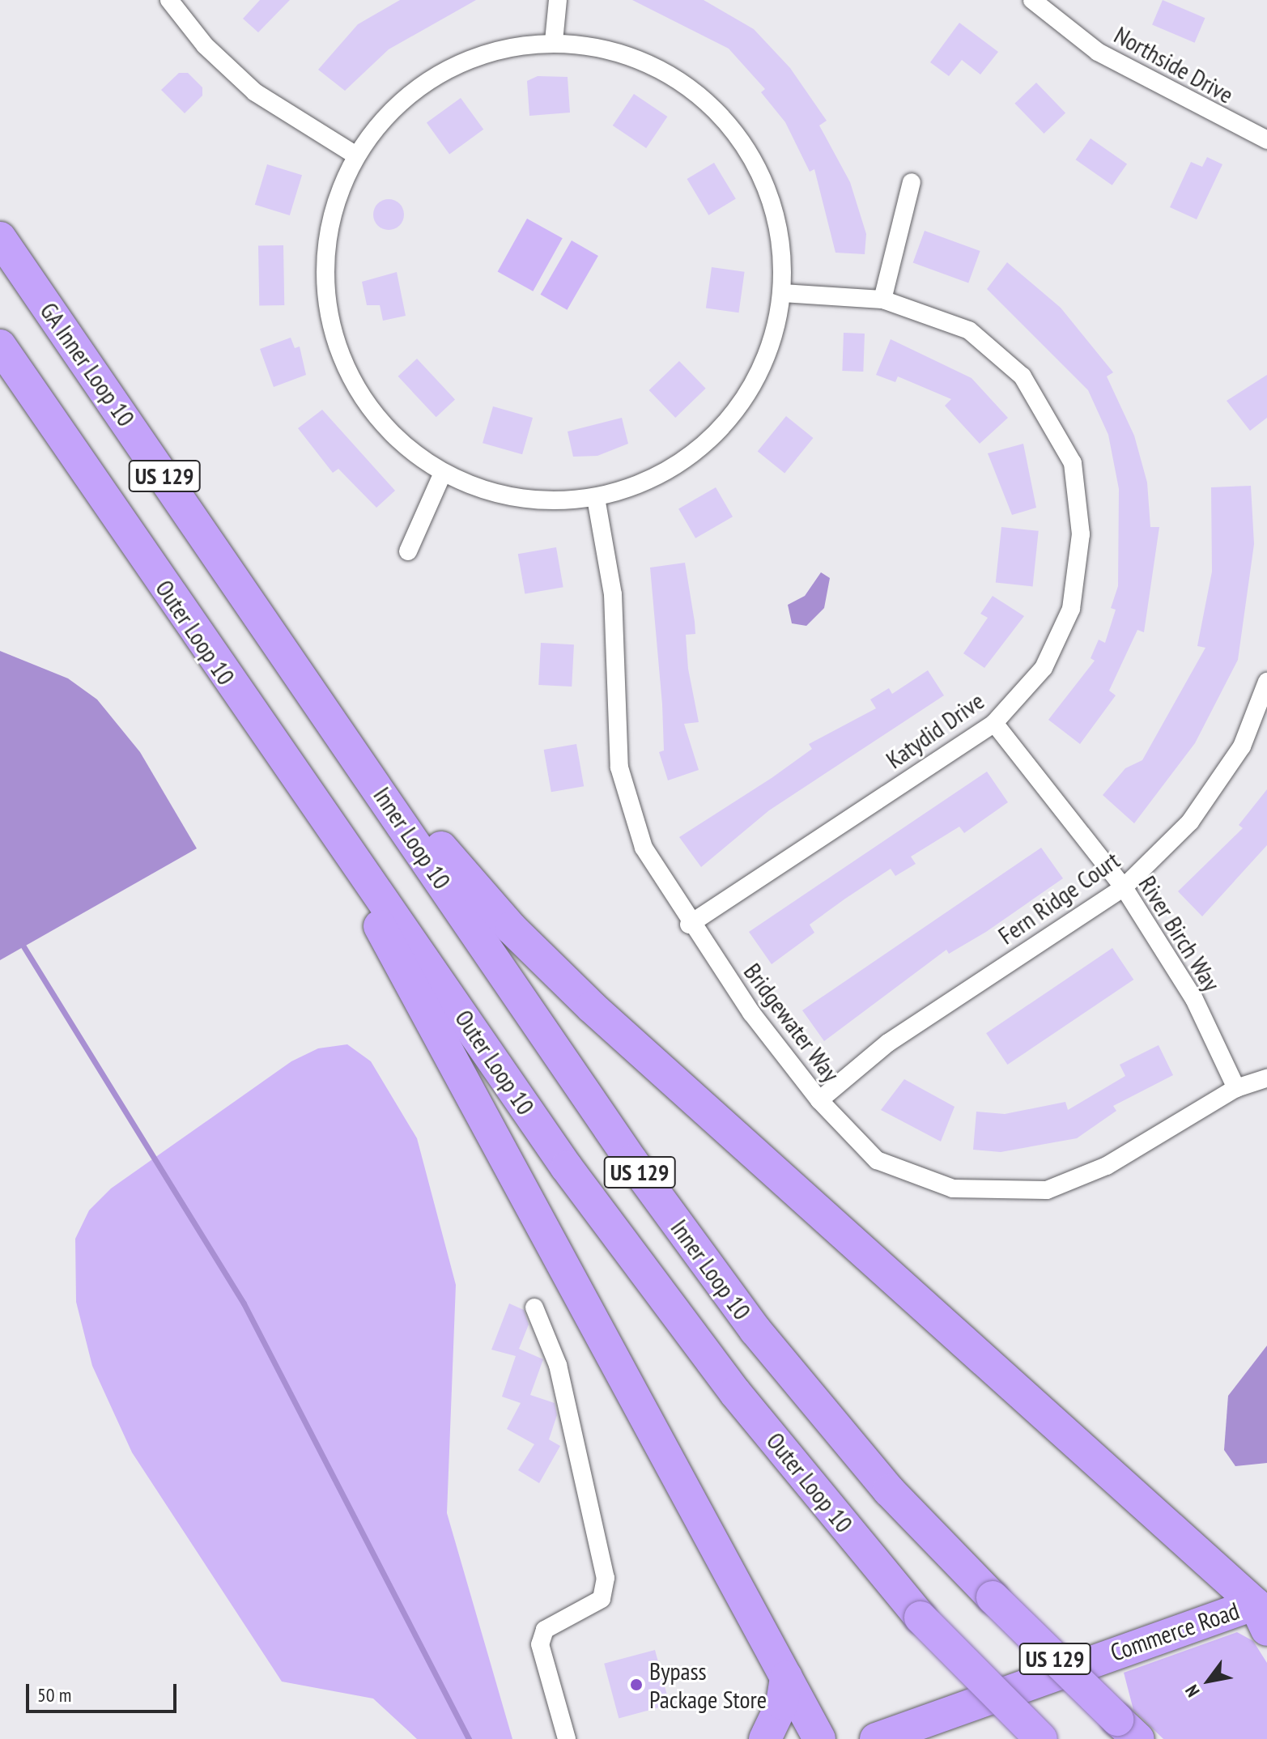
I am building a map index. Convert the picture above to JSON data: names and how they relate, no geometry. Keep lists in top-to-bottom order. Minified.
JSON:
{"streets":{"highway":["GA Inner Loop 10","US 129","Outer Loop 10","Inner Loop 10","Commerce Road"],"street":["Northside Drive","Katydid Drive","Fern Ridge Court","River Birch Way","Bridgewater Way"]},"crossings":[["GA Inner Loop 10","Inner Loop 10"],["Katydid Drive","River Birch Way"],["Katydid Drive","Bridgewater Way"],["Fern Ridge Court","River Birch Way"],["Fern Ridge Court","Bridgewater Way"],["River Birch Way","Bridgewater Way"]],"places":["Bypass Package Store"],"scale_bar":"50 m","north":"bottom left"}
